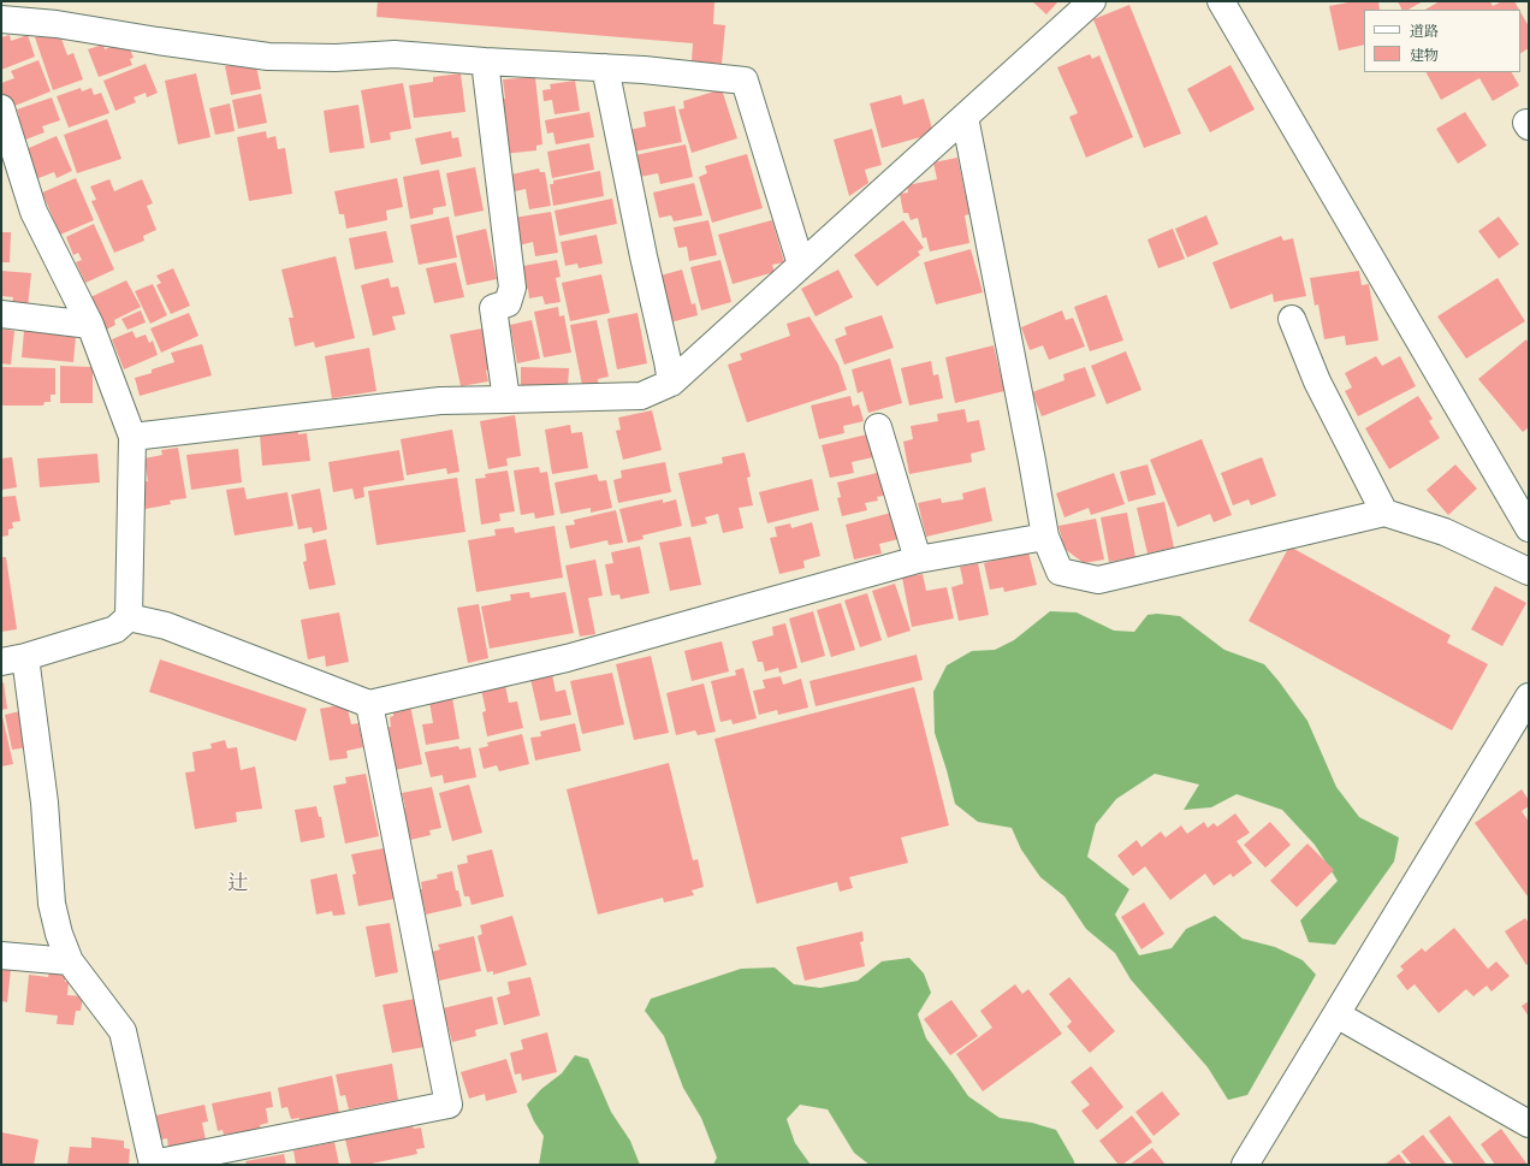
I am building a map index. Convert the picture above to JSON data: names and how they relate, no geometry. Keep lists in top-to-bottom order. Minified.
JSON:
{"districts":["辻"],"legend":["道路","建物"]}
